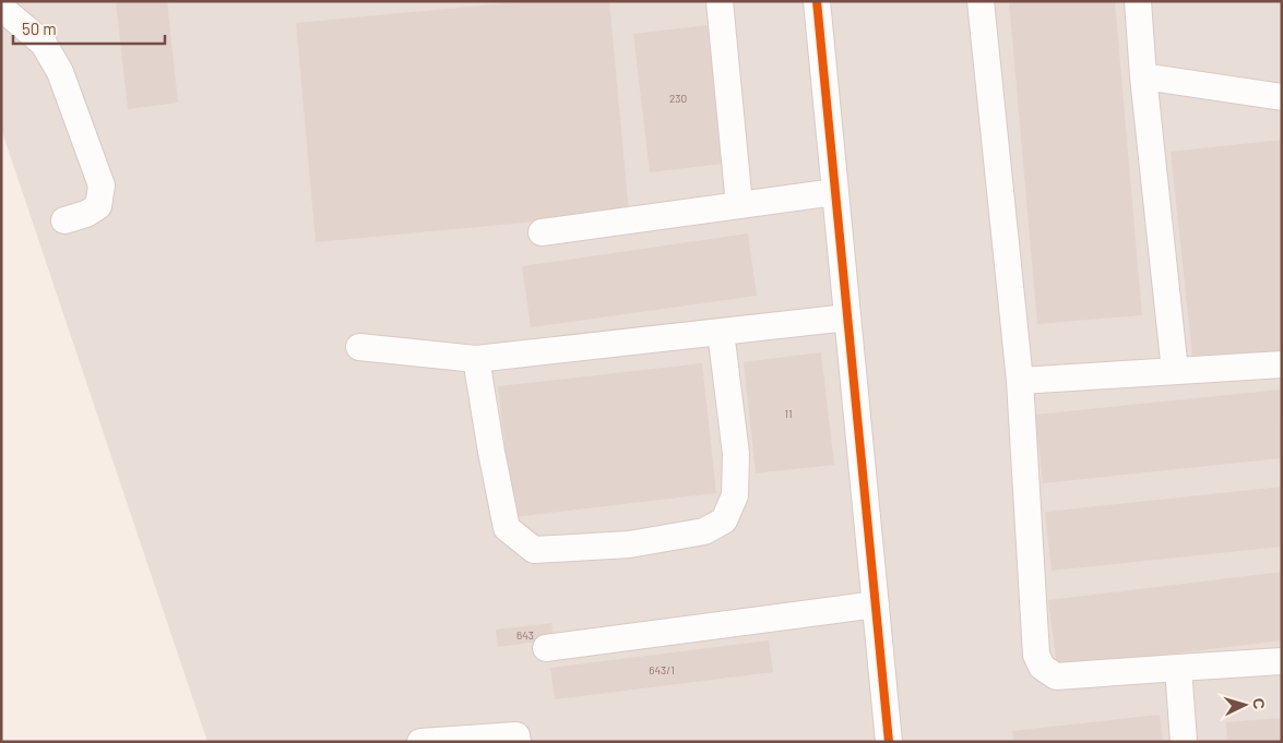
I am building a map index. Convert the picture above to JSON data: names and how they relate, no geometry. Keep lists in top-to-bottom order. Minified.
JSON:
{"house_numbers":["230","11","643","643/1"],"scale_bar":"50 m","north":"right"}
